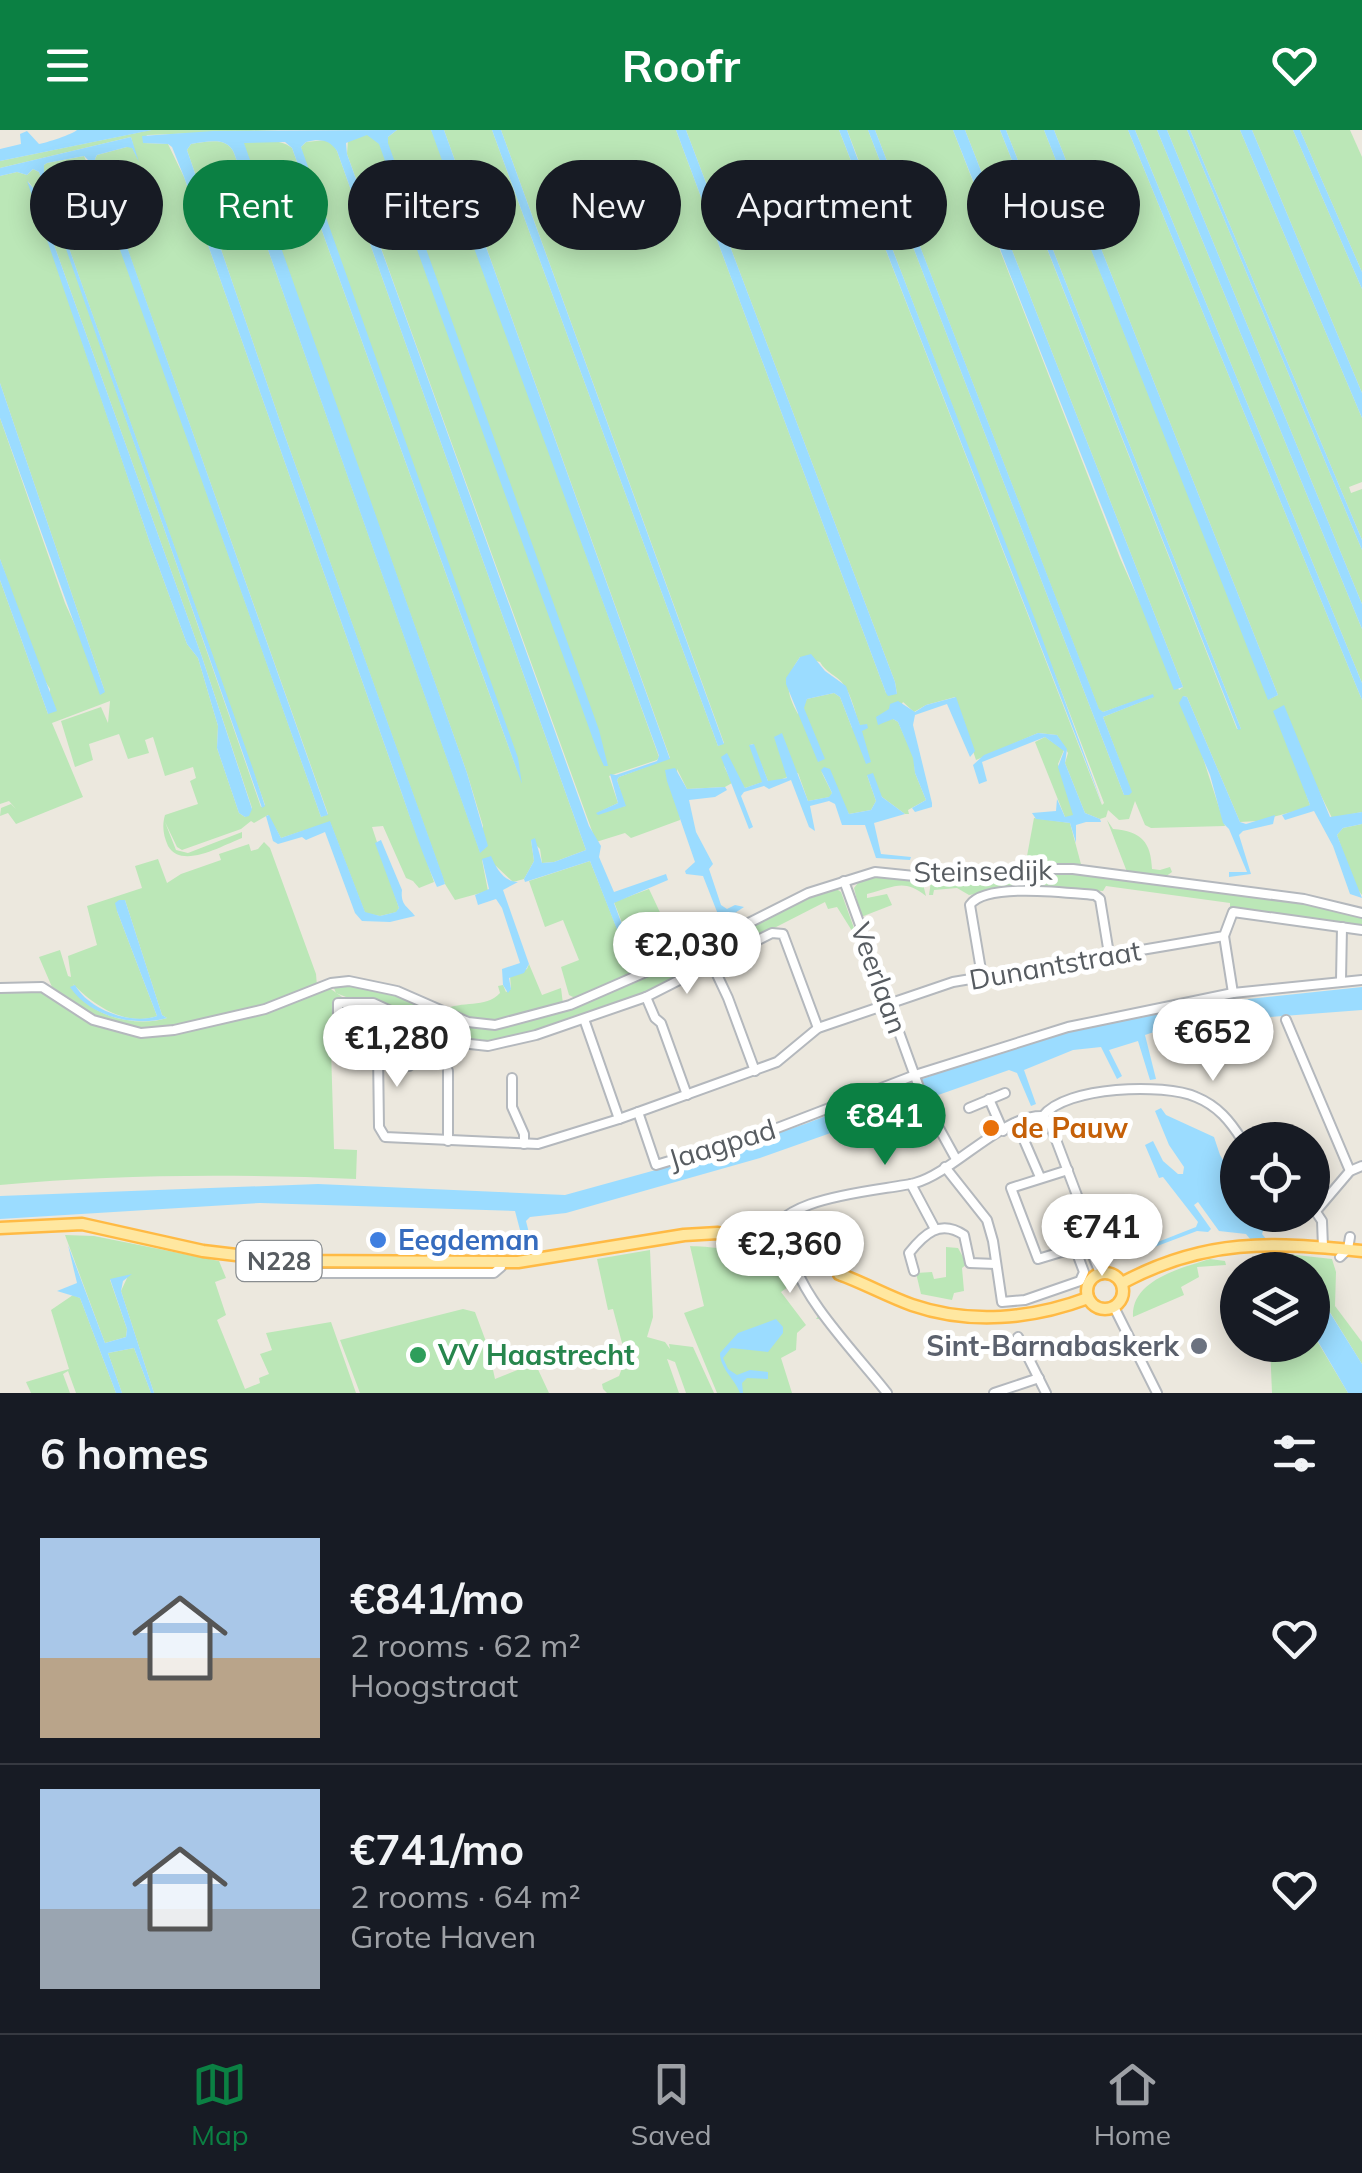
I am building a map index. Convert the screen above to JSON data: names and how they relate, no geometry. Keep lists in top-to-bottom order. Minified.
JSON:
{"streets":{"main road":["N228"],"street":["Steinsedijk","Dunantstraat","Veerlaan","Jaagpad"]},"crossings":[["Steinsedijk","Veerlaan"],["Dunantstraat","Veerlaan"],["Veerlaan","Jaagpad"]],"places":["de Pauw","Eegdeman","Sint-Barnabaskerk","VV Haastrecht"],"page":{"header":"Roofr","chip":["Buy","Rent","Filters","New","Apartment","House"],"price":["€2,030","€652","€1,280","€841","€741","€2,360"],"heading":"6 homes","list":[{"name":"€841/mo","note":"2 rooms · 62 m² · Hoogstraat"},{"name":"€741/mo","note":"2 rooms · 64 m² · Grote Haven"}],"tabs":["Map","Saved","Home"]}}
